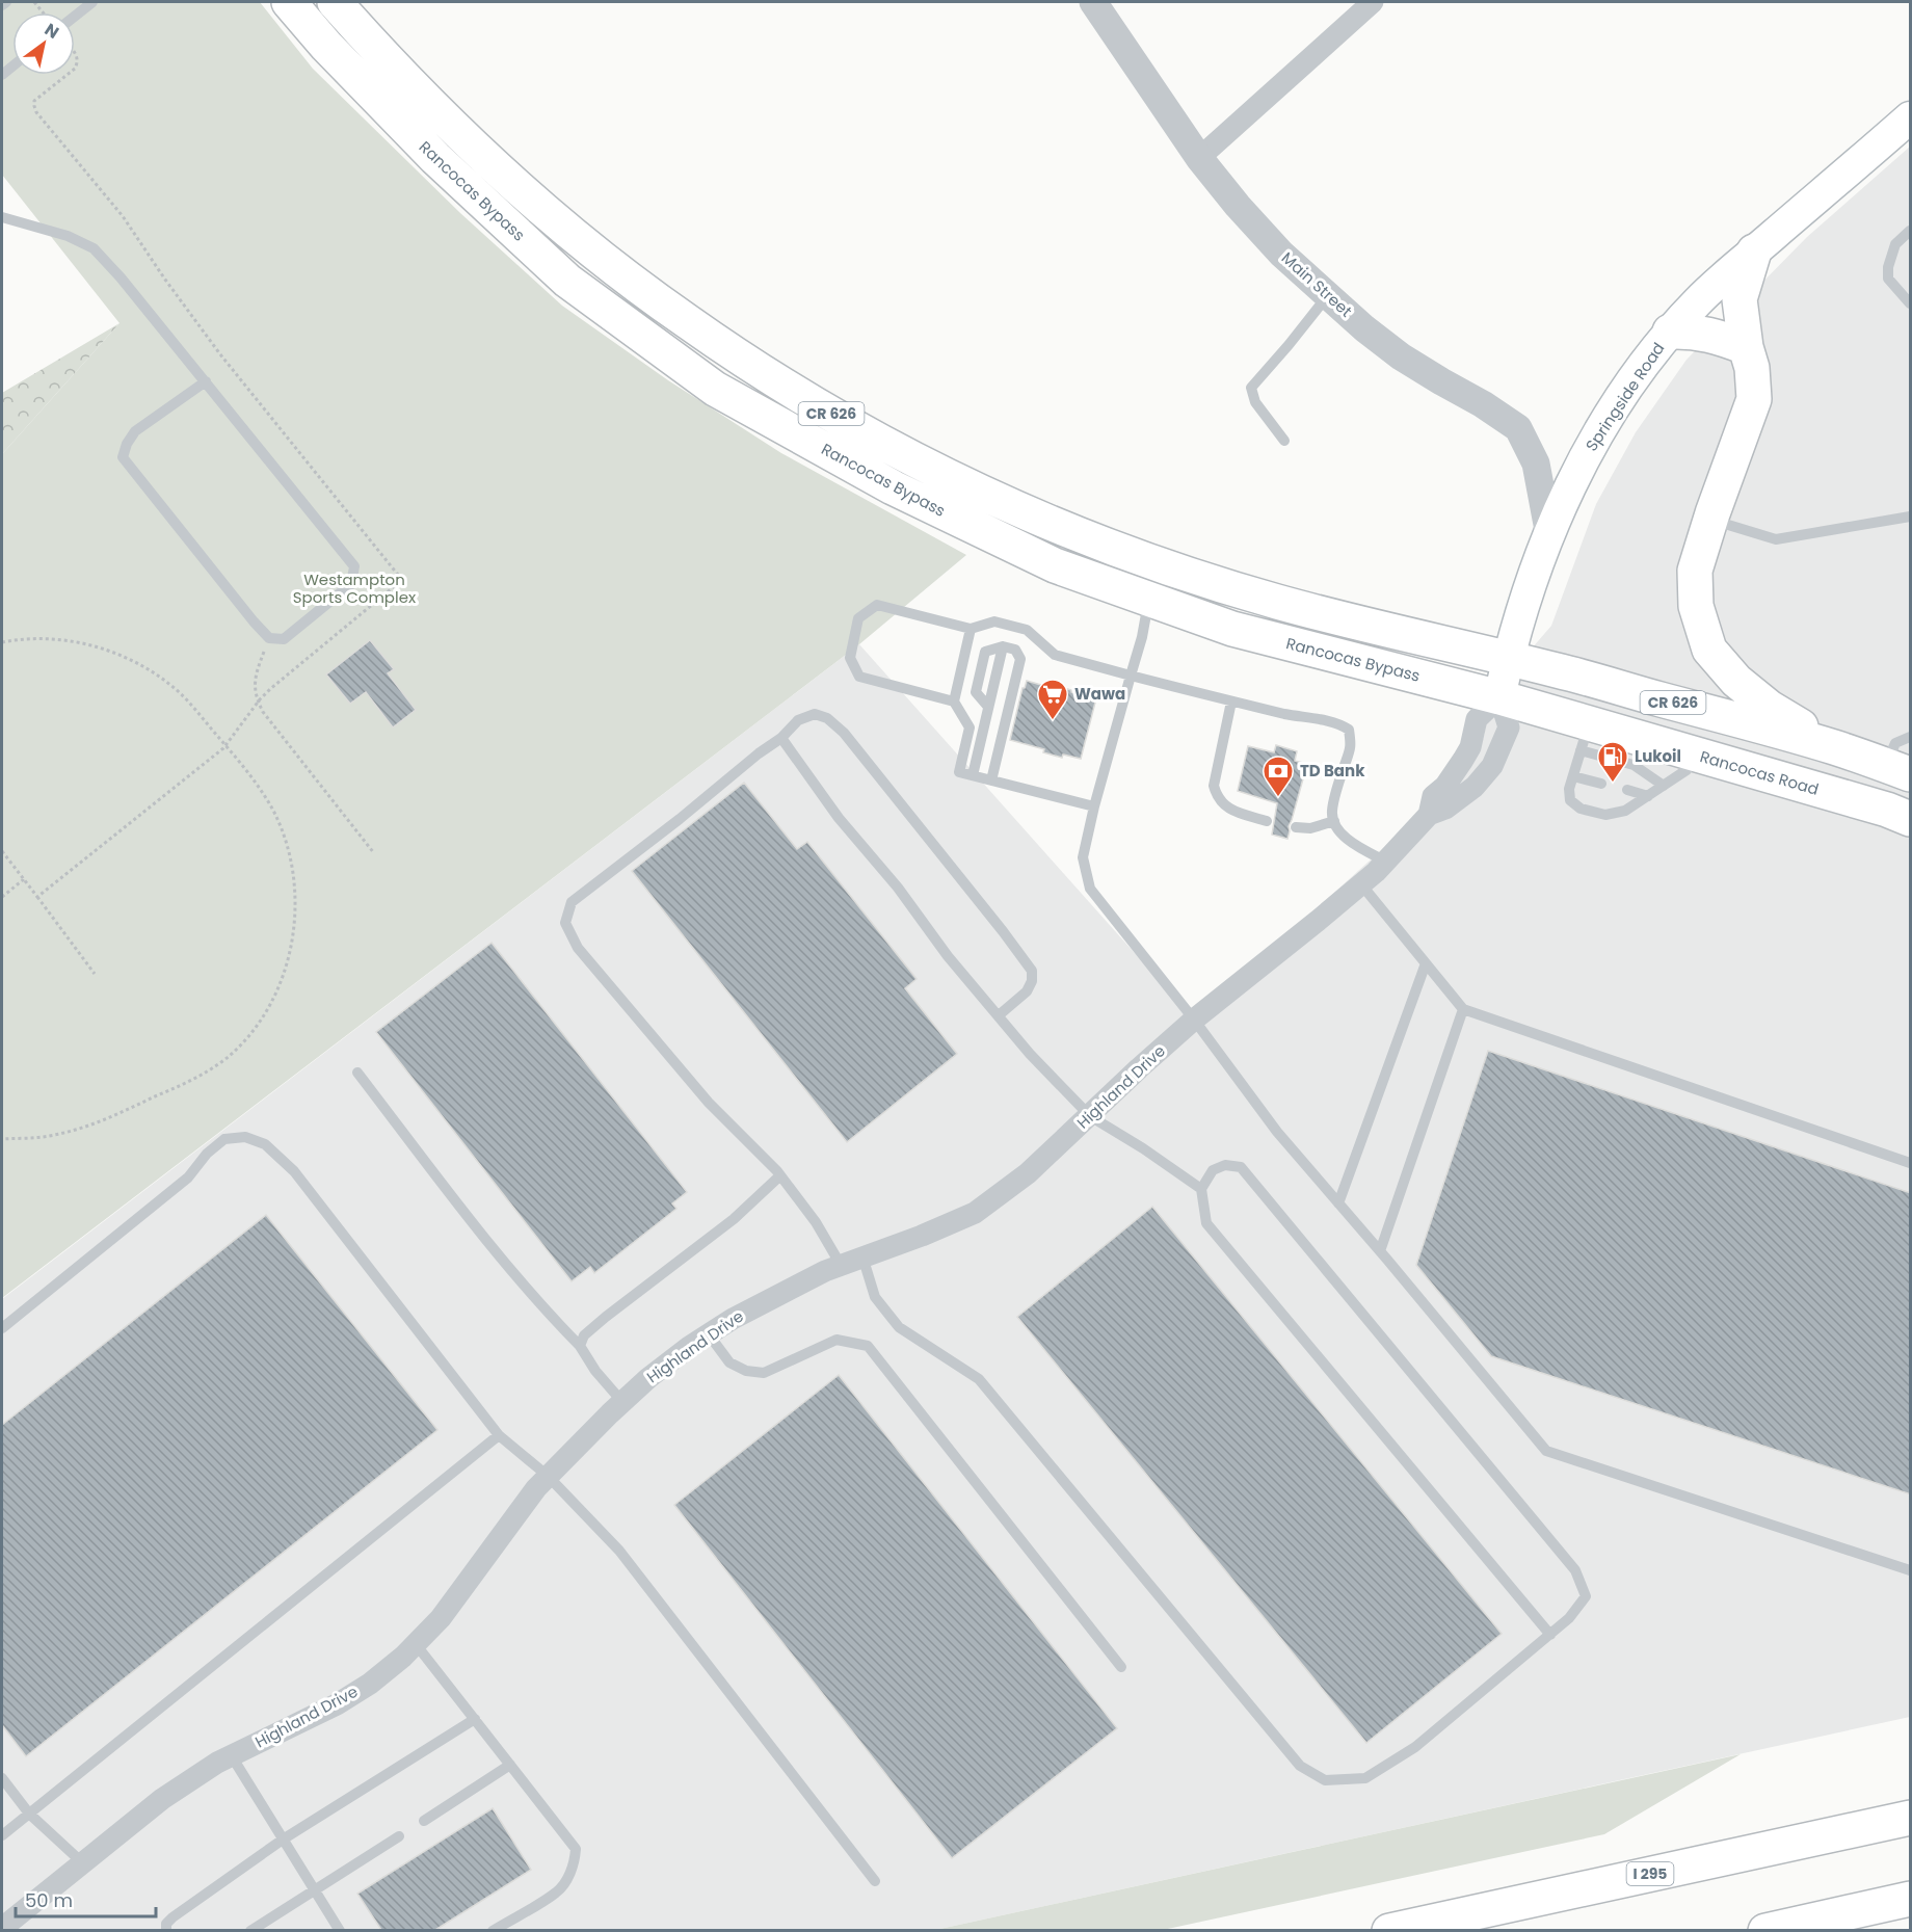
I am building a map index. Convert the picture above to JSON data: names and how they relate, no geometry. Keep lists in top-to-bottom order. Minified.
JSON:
{"streets":{"main road":["Rancocas Bypass","Springside Road","CR 626","Rancocas Road","I 295"],"street":["Main Street","Highland Drive"]},"crossings":[["Rancocas Bypass","Springside Road"],["Rancocas Bypass","CR 626"],["Rancocas Bypass","Rancocas Road"],["Rancocas Bypass","Highland Drive"],["Main Street","Springside Road"],["Springside Road","CR 626"],["Springside Road","Rancocas Road"],["Springside Road","Highland Drive"],["Rancocas Road","Highland Drive"]],"parks":["Westampton Sports Complex"],"places":{"supermarket":["Wawa"],"fuel station":["Lukoil"],"bank":["TD Bank"]},"scale_bar":"50 m","north":"top right"}
